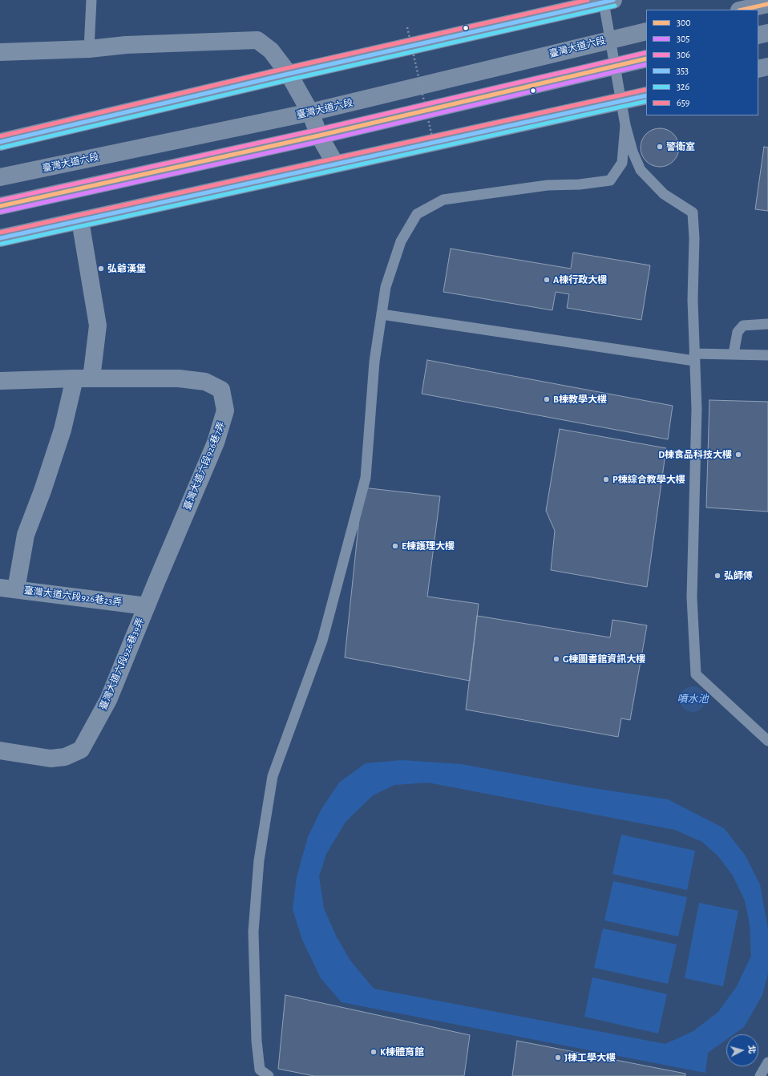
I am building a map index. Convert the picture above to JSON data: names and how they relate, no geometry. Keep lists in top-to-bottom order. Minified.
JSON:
{"streets":{"main road":["臺灣大道六段"],"street":["臺灣大道六段926巷7弄","臺灣大道六段926巷23弄","臺灣大道六段926巷39弄"]},"crossings":[["臺灣大道六段926巷7弄","臺灣大道六段926巷23弄"],["臺灣大道六段926巷7弄","臺灣大道六段926巷39弄"],["臺灣大道六段926巷23弄","臺灣大道六段926巷39弄"]],"water":["噴水池"],"places":["警衛室","弘爺漢堡","A棟行政大樓","B棟教學大樓","D棟食品科技大樓","P棟綜合教學大樓","E棟護理大樓","弘師傅","G棟圖書館資訊大樓","K棟體育館","J棟工學大樓"],"lines":["transit line 353","transit line 659","transit line 300","transit line 326","transit line 306","transit line 305"],"legend":["300","305","306","353","326","659"],"north":"right"}
